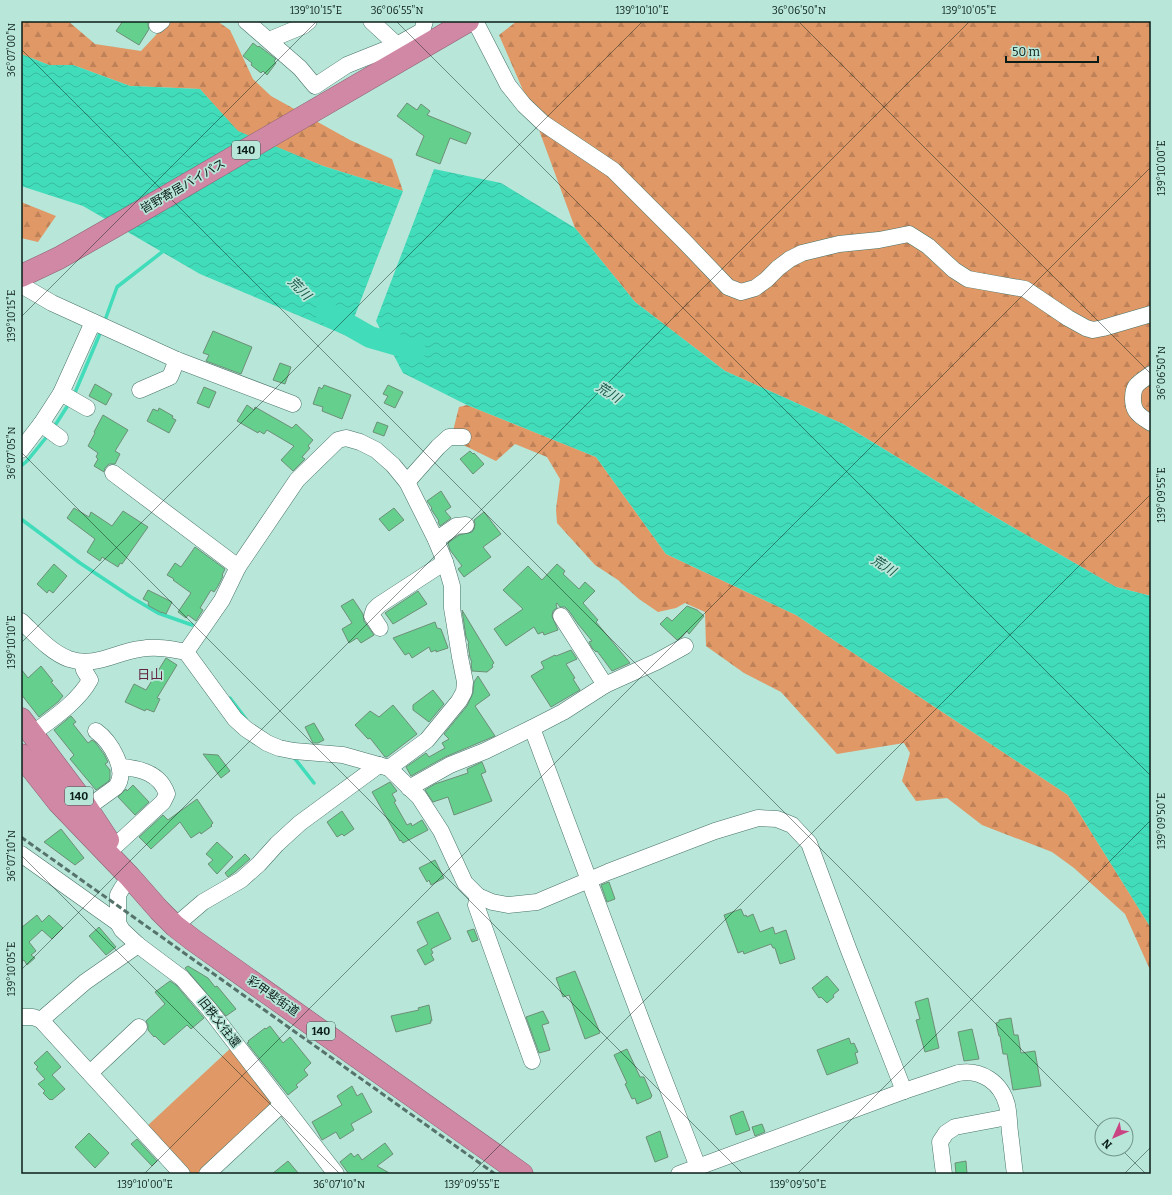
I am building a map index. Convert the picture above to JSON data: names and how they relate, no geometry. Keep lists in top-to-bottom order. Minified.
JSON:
{"streets":{"highway":["140","皆野寄居バイパス","彩甲斐街道"],"street":["旧秩父往還"]},"districts":["日山"],"water":["荒川"],"scale_bar":"50 m","north":"bottom left","coordinates":["139°10'15\"E","36°06'55\"N","139°10'10\"E","36°06'50\"N","139°10'05\"E","36°07'00\"N","139°10'00\"E","36°07'05\"N","139°09'55\"E","139°09'50\"E","36°07'10\"N"]}
